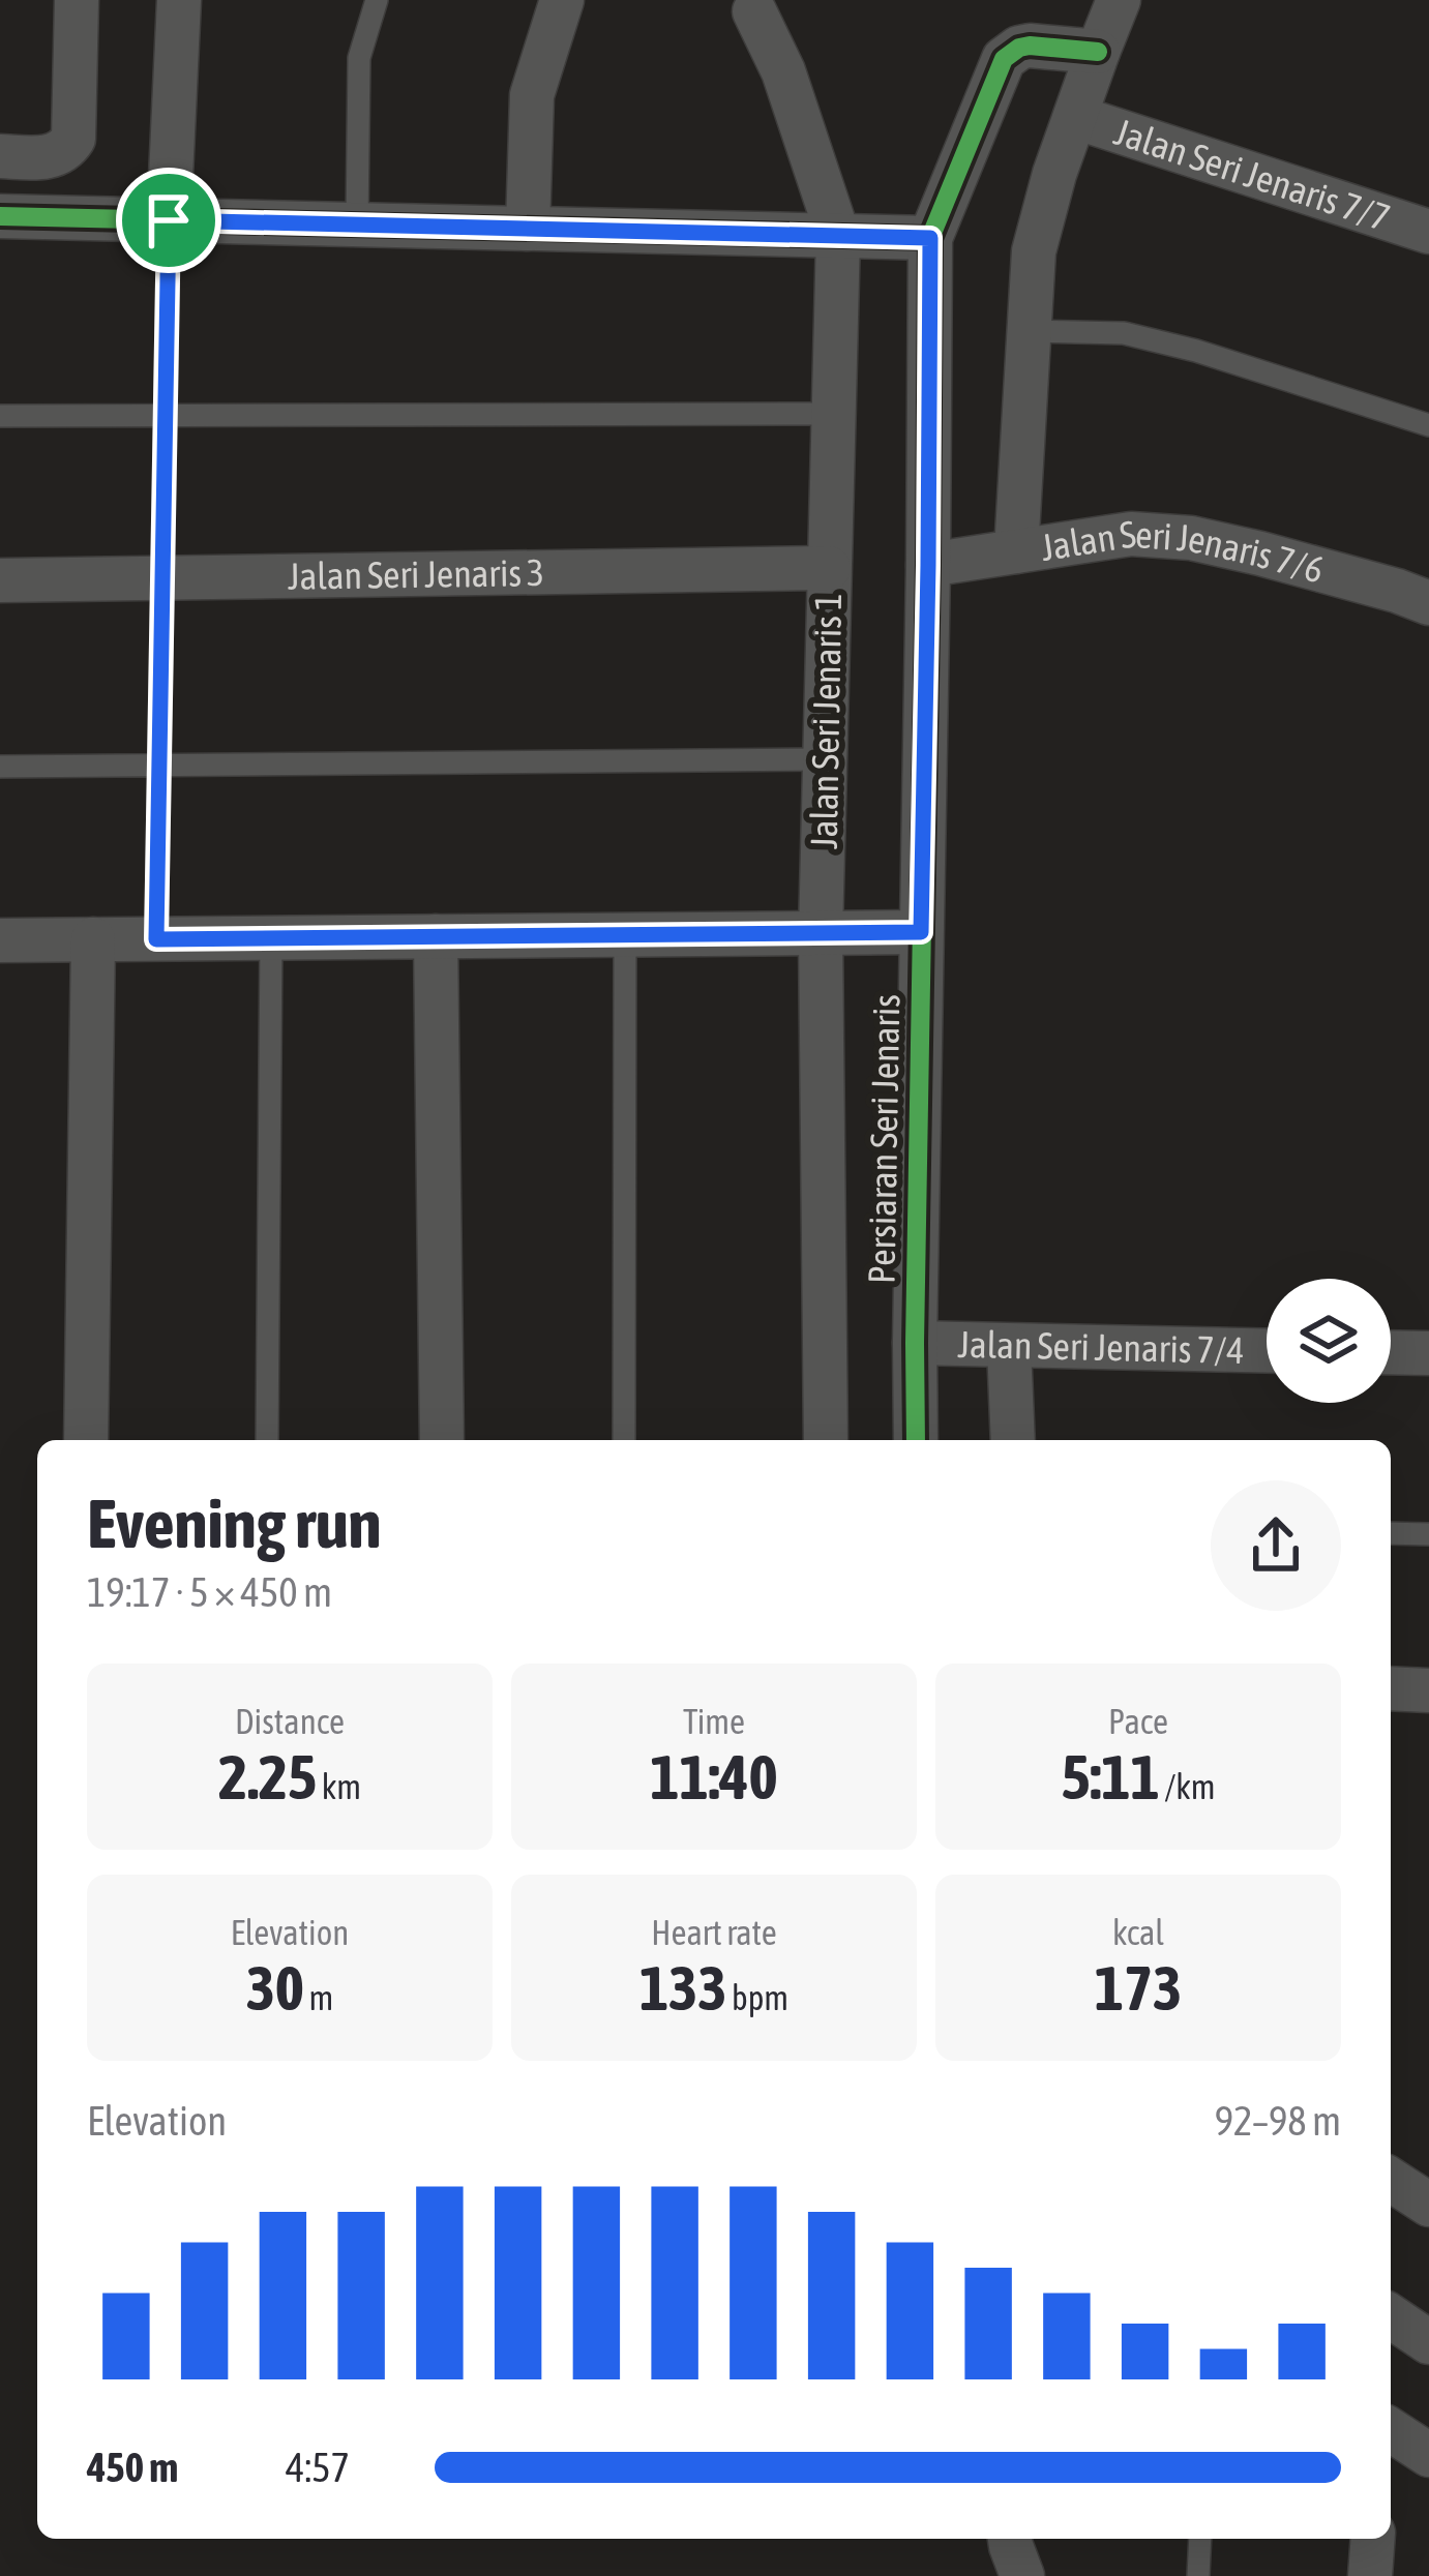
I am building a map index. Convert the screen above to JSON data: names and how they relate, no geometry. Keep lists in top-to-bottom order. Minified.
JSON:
{"streets":{"street":["Jalan Seri Jenaris 7/7","Jalan Seri Jenaris 7/6","Jalan Seri Jenaris 3","Jalan Seri Jenaris 1","Persiaran Seri Jenaris","Jalan Seri Jenaris 7/4"]},"crossings":[["Jalan Seri Jenaris 7/6","Persiaran Seri Jenaris"],["Jalan Seri Jenaris 3","Jalan Seri Jenaris 1"],["Persiaran Seri Jenaris","Jalan Seri Jenaris 7/4"]],"page":{"heading":["Evening run","19:17 · 5 × 450 m"],"stats":[["Distance","2.25 km"],["Time","11:40"],["Pace","5:11 /km"],["Elevation","30 m"],["Heart rate","133 bpm"],["kcal","173"]],"chart":["Elevation","92–98 m"],"list":[{"name":"450 m","note":"4:57"}]}}
